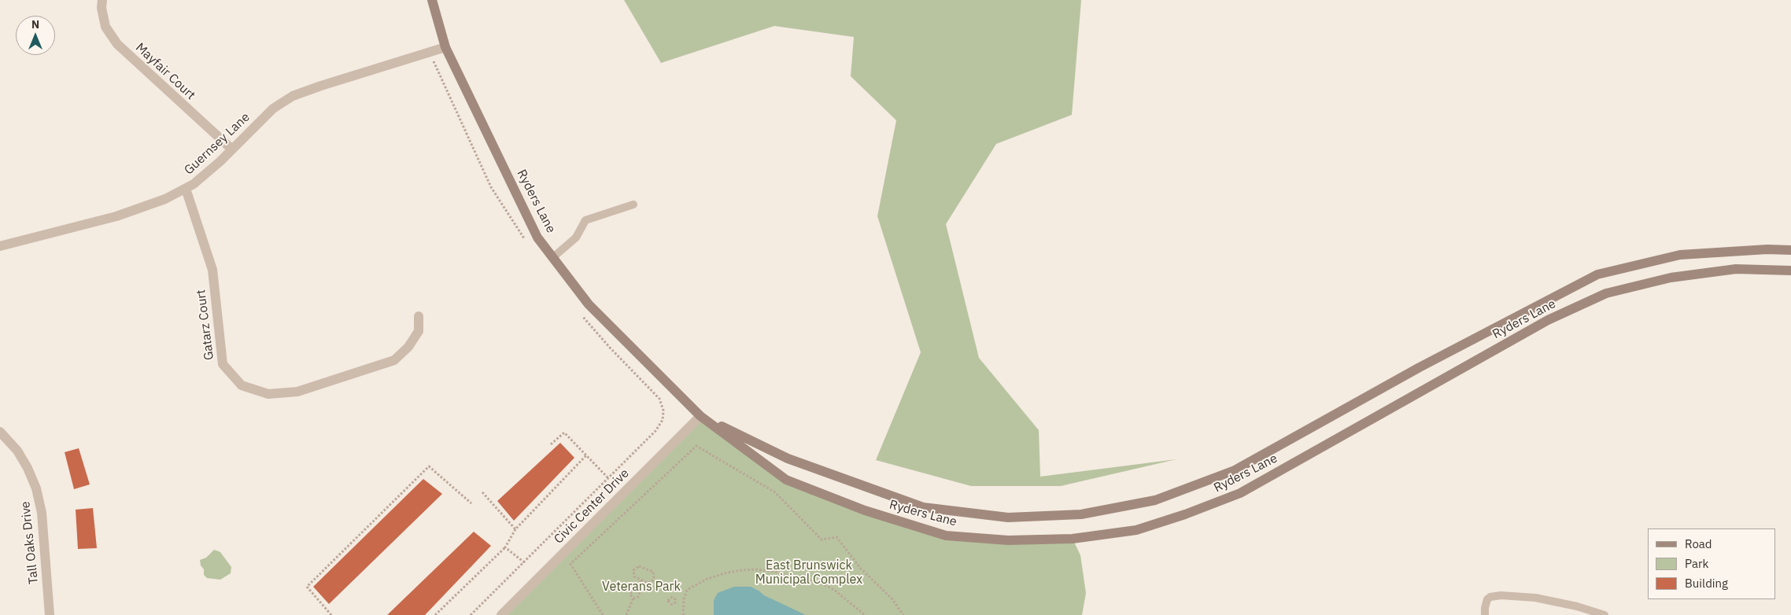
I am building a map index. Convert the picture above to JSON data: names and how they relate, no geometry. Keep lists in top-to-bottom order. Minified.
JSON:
{"streets":{"main road":["Ryders Lane"],"street":["Mayfair Court","Guernsey Lane","Gatarz Court","Civic Center Drive","Tall Oaks Drive"]},"crossings":[["Mayfair Court","Guernsey Lane"],["Guernsey Lane","Ryders Lane"],["Guernsey Lane","Gatarz Court"],["Ryders Lane","Civic Center Drive"]],"parks":["East Brunswick Municipal Complex","Veterans Park"],"legend":["Road","Park","Building"],"north":"top"}
